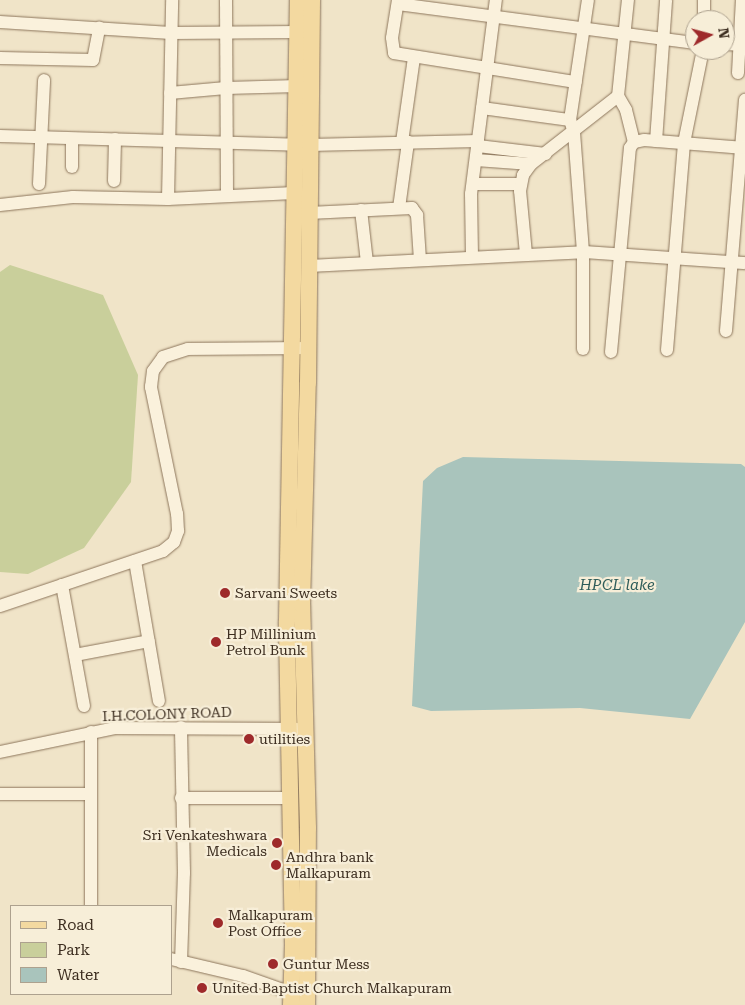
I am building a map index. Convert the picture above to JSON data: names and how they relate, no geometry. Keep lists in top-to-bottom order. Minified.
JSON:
{"streets":{"street":["I.H.COLONY ROAD"]},"water":["HPCL lake"],"places":["Sarvani Sweets","HP Millinium Petrol Bunk","utilities","Sri Venkateshwara Medicals","Andhra bank Malkapuram","Malkapuram Post Office","Guntur Mess","United Baptist Church Malkapuram"],"legend":["Road","Park","Water"],"north":"right"}
